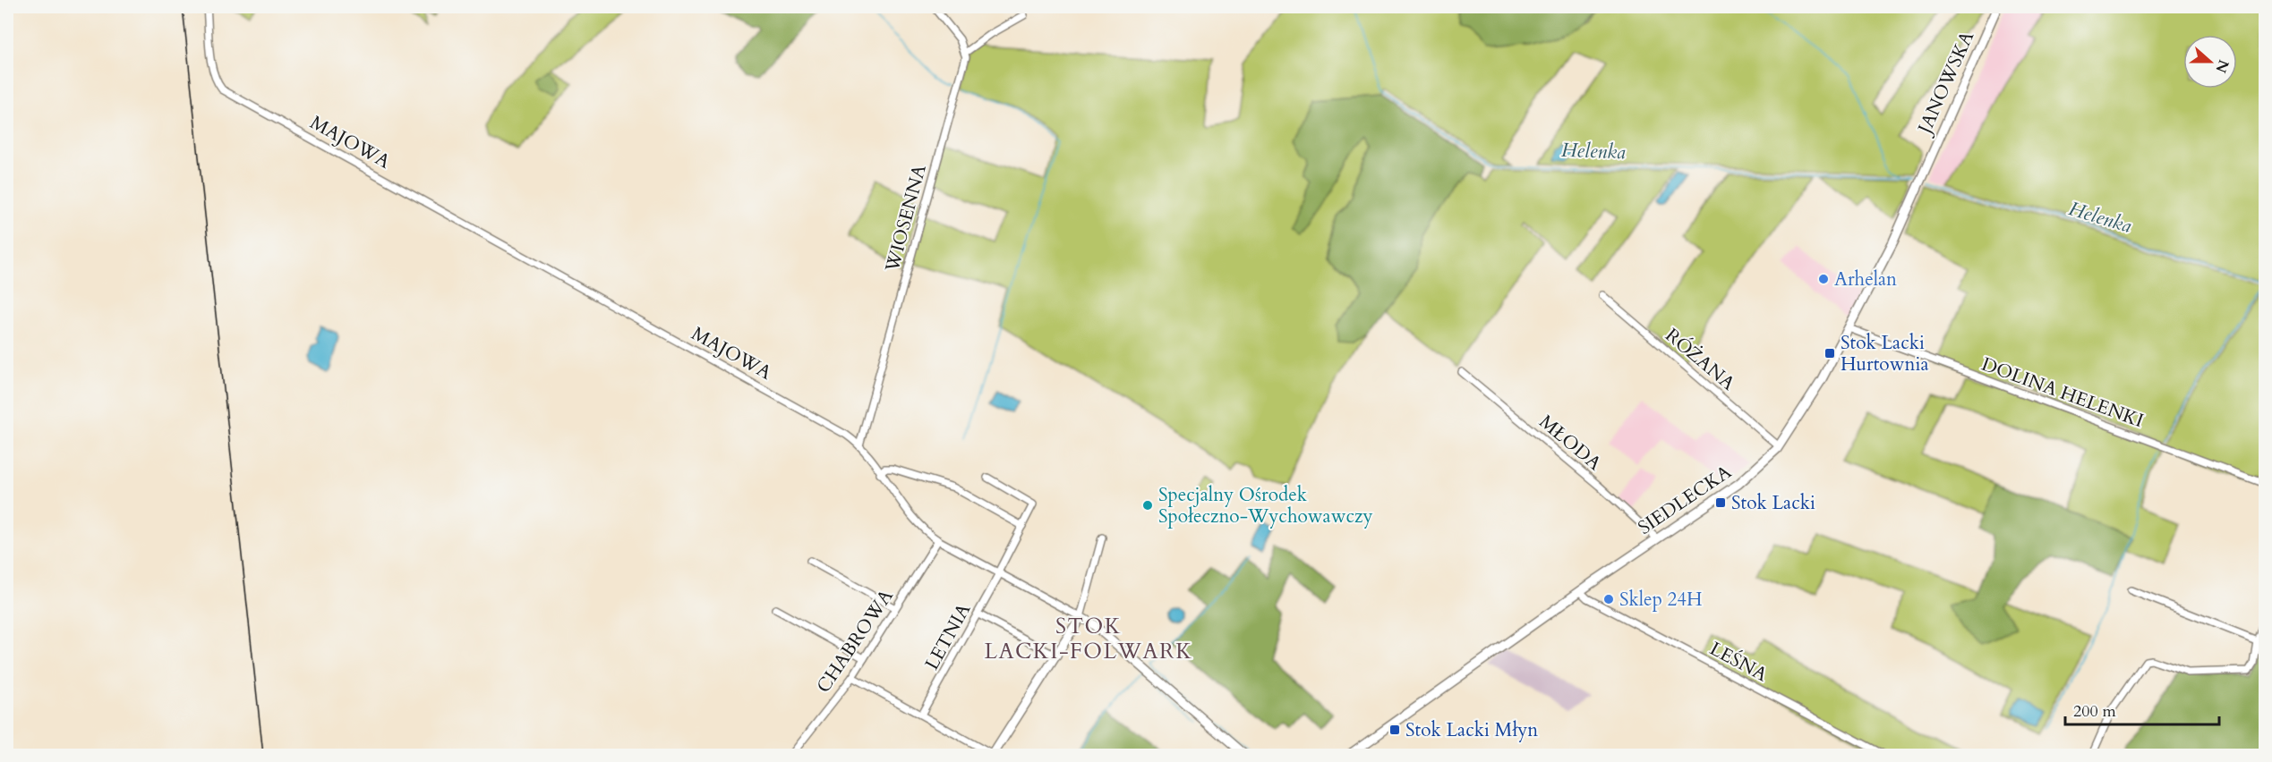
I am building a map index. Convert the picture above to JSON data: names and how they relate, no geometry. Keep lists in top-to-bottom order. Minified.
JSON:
{"streets":{"main road":["JANOWSKA","MAJOWA","SIEDLECKA"],"street":["WIOSENNA","RÓŻANA","DOLINA HELENKI","MŁODA","LETNIA","CHABROWA","LEŚNA"]},"crossings":[["JANOWSKA","SIEDLECKA"],["MAJOWA","WIOSENNA"],["MAJOWA","LETNIA"],["MAJOWA","CHABROWA"],["RÓŻANA","SIEDLECKA"],["DOLINA HELENKI","SIEDLECKA"],["MŁODA","SIEDLECKA"],["SIEDLECKA","LEŚNA"]],"districts":["STOK LACKI-FOLWARK"],"water":["Helenka"],"places":{"other":["Arhelan","Specjalny Ośrodek Społeczno-Wychowawczy","Sklep 24H"],"transit":["Stok Lacki Hurtownia","Stok Lacki","Stok Lacki Młyn"]},"scale_bar":"200 m","north":"right"}
